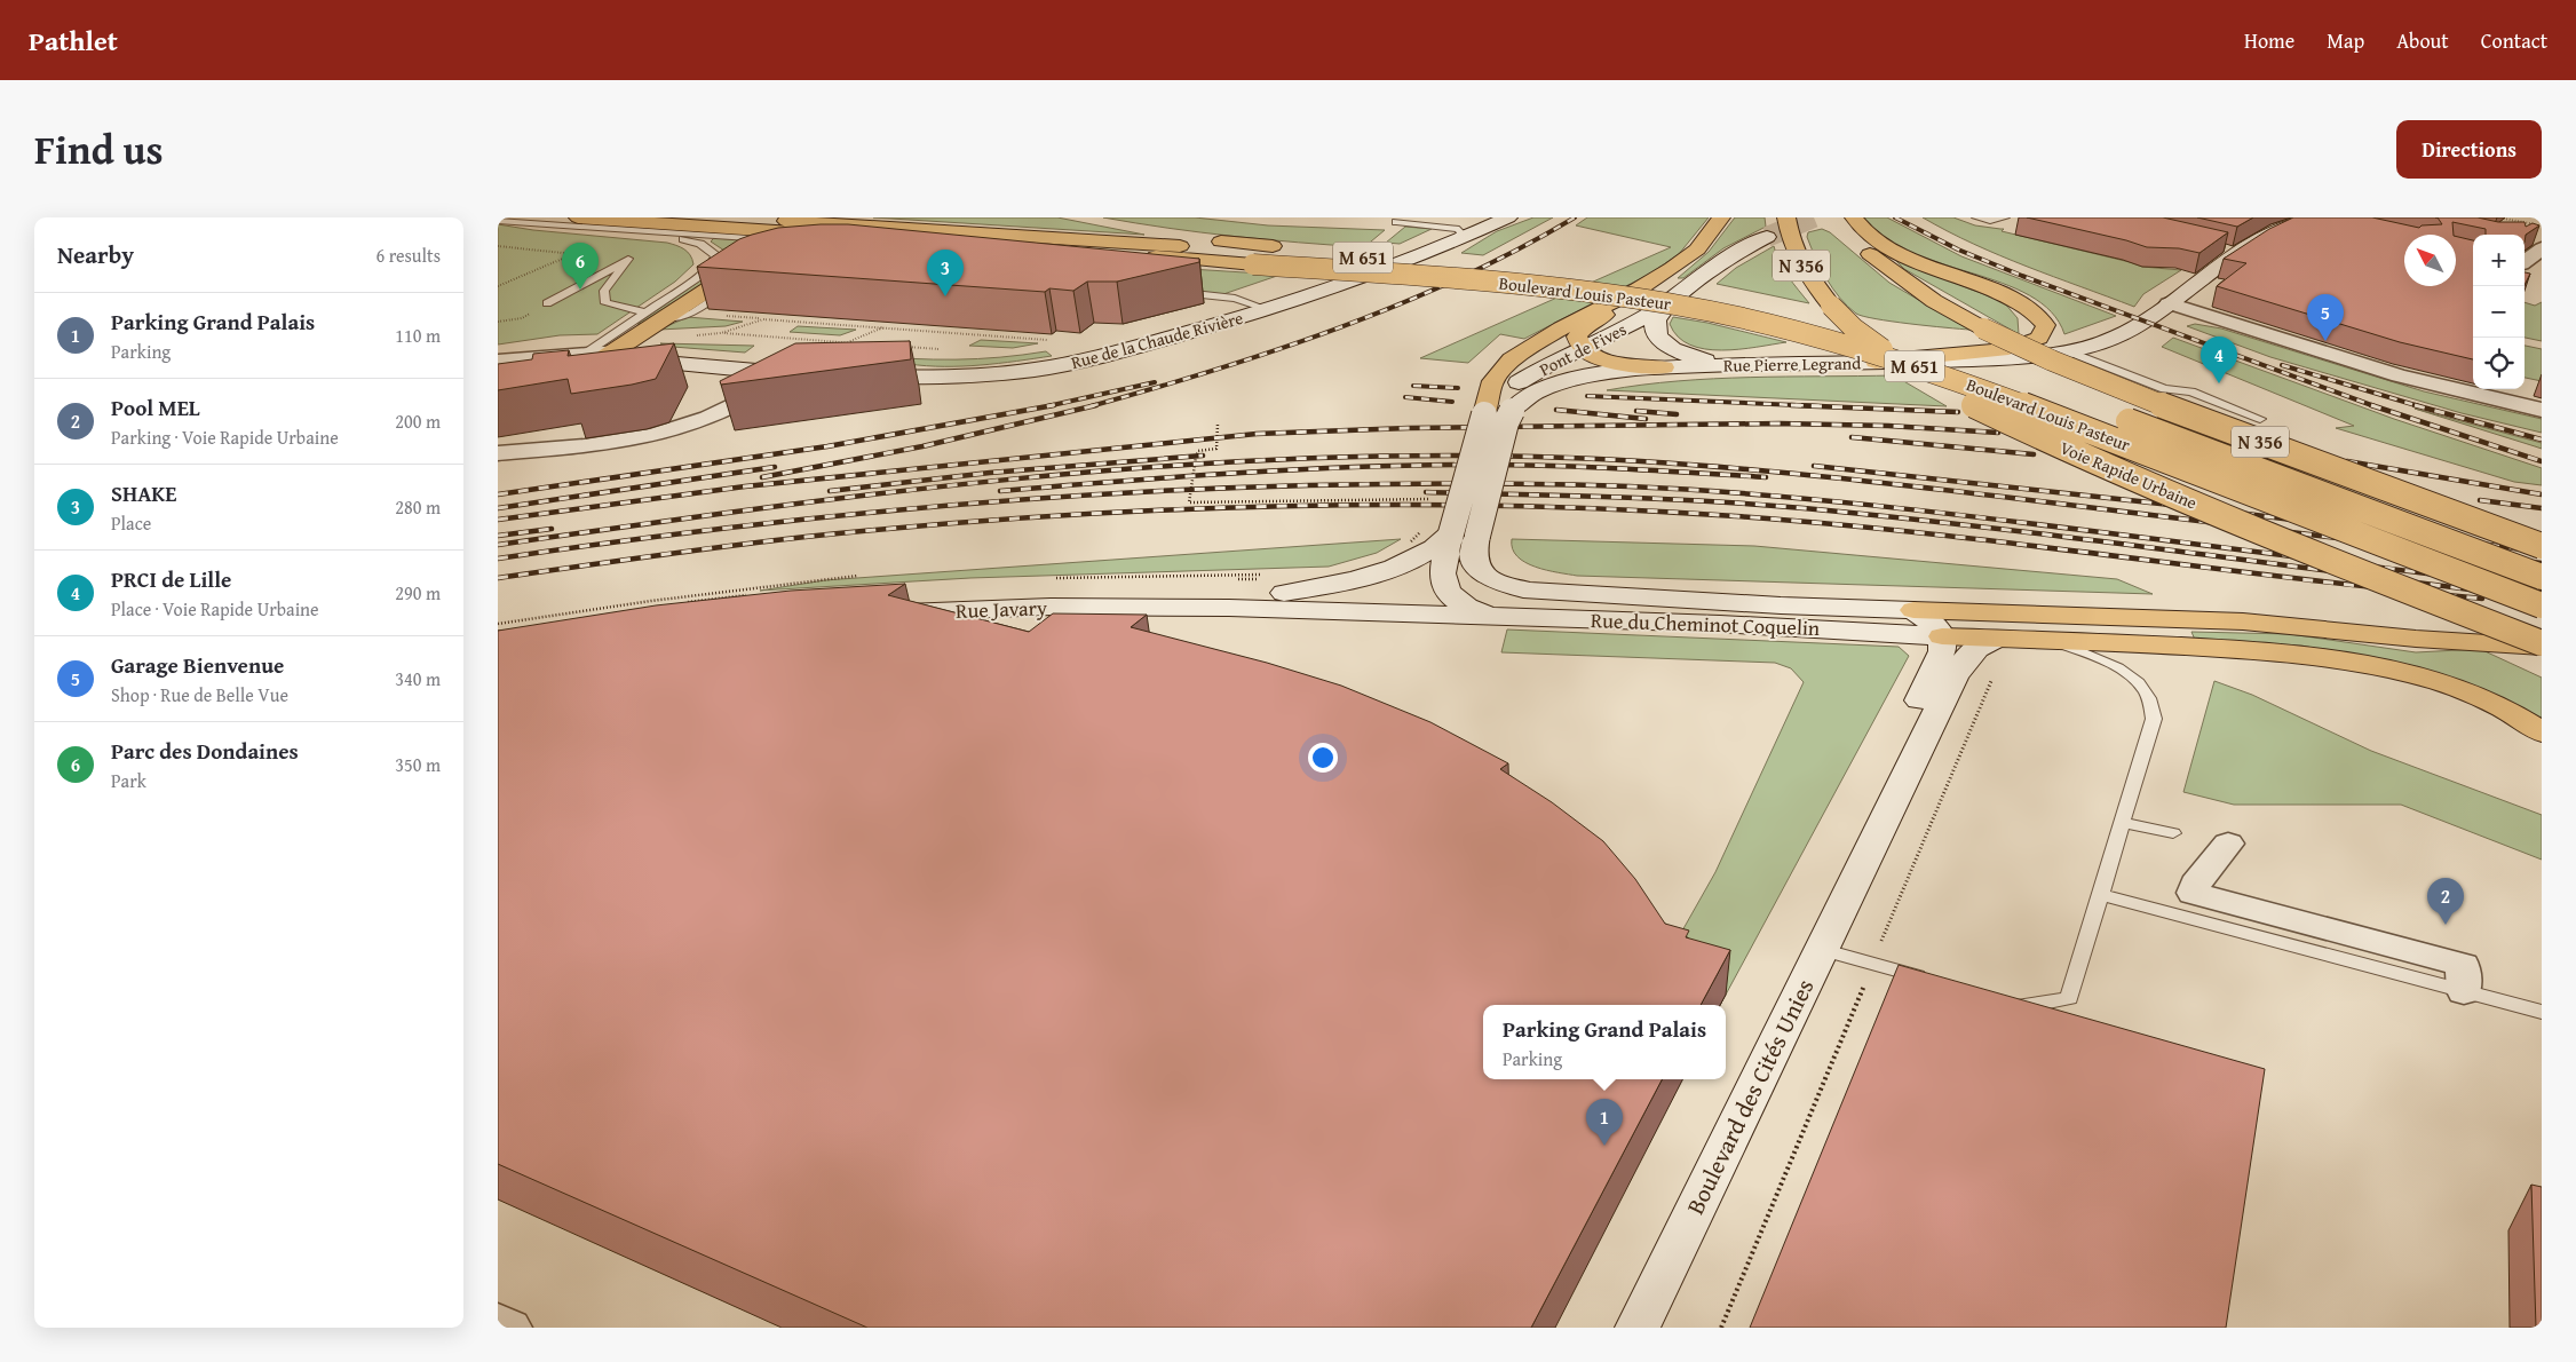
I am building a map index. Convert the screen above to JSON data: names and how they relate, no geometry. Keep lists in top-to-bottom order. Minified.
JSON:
{"streets":{"highway":["M 651","N 356","Boulevard Louis Pasteur","Voie Rapide Urbaine"],"main road":["Rue de la Chaude Rivière","Pont de Fives","Rue Pierre Legrand","Rue Javary","Rue du Cheminot Coquelin","Boulevard des Cités Unies"]},"crossings":[["Rue Pierre Legrand","Rue du Cheminot Coquelin"],["Rue Javary","Rue du Cheminot Coquelin"],["Rue du Cheminot Coquelin","Boulevard des Cités Unies"]],"north":"top left","page":{"header":"Pathlet","nav":["Home","Map","About","Contact"],"title":"Find us","buttons":"Directions","heading":["Nearby","6 results"],"map_buttons":["+","−"],"pins":["6","3","5","4","2","1"],"list":[{"mark":"1","name":"Parking Grand Palais","note":"Parking","value":"110 m"},{"mark":"2","name":"Pool MEL","note":"Parking · Voie Rapide Urbaine","value":"200 m"},{"mark":"3","name":"SHAKE","note":"Place","value":"280 m"},{"mark":"4","name":"PRCI de Lille","note":"Place · Voie Rapide Urbaine","value":"290 m"},{"mark":"5","name":"Garage Bienvenue","note":"Shop · Rue de Belle Vue","value":"340 m"},{"mark":"6","name":"Parc des Dondaines","note":"Park","value":"350 m"}],"popup":["Parking Grand Palais","Parking"]}}
